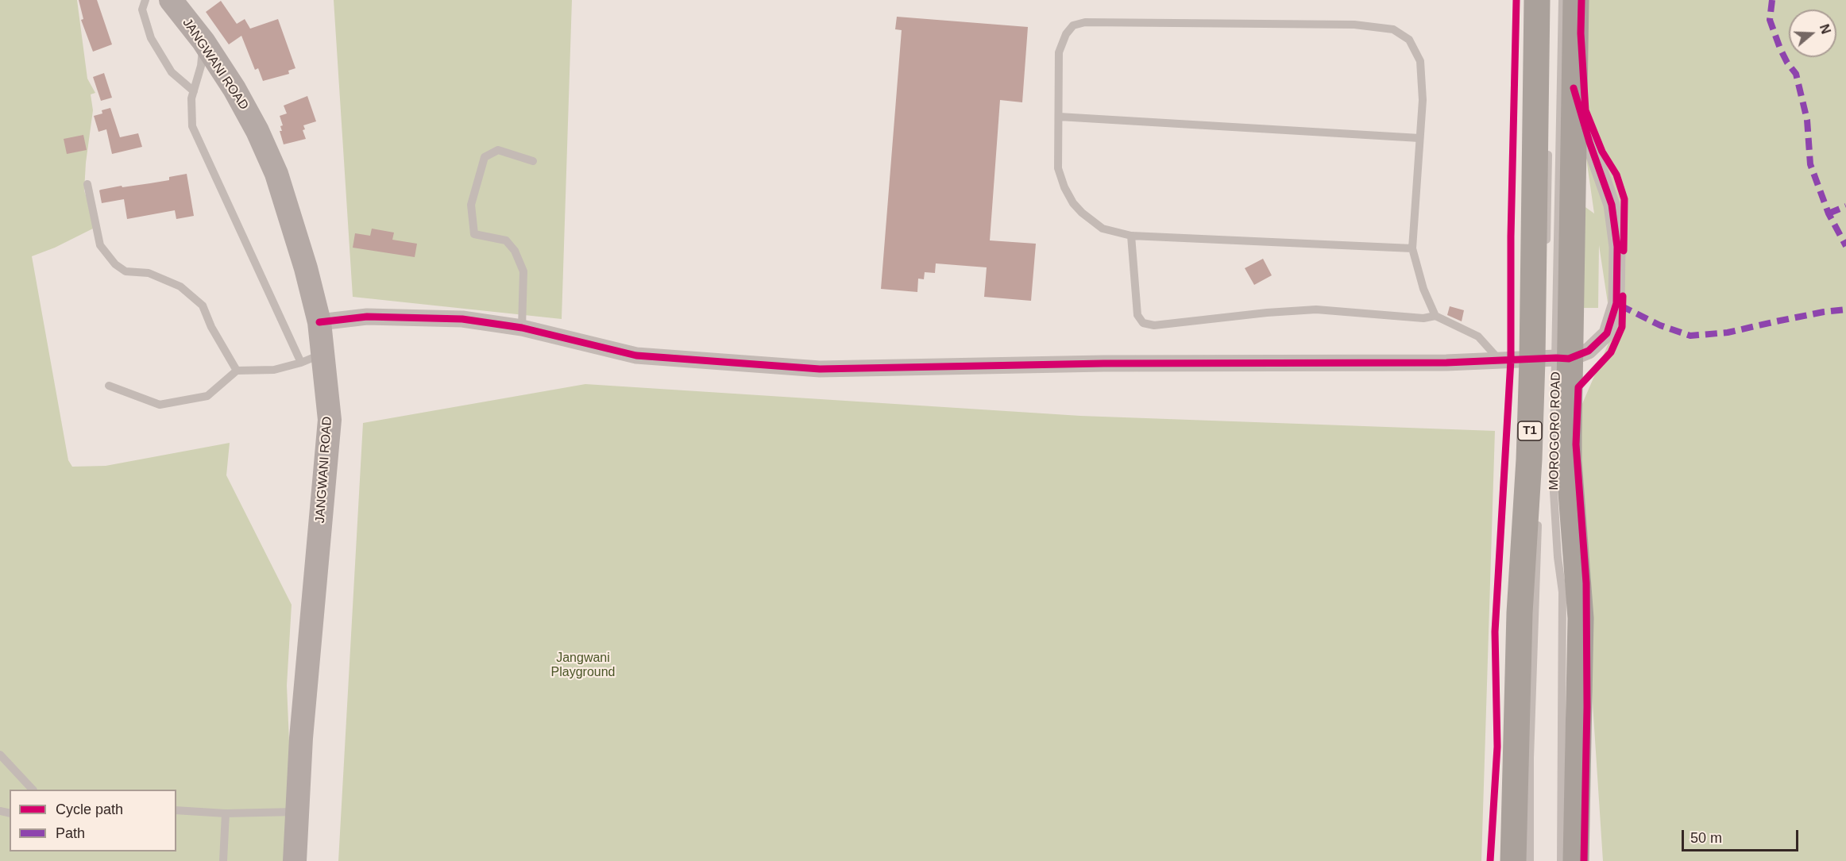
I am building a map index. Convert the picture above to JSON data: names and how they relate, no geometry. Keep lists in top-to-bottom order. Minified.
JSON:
{"streets":{"highway":["T1","MOROGORO ROAD"],"street":["JANGWANI ROAD"]},"parks":["Jangwani Playground"],"legend":["Cycle path","Path"],"scale_bar":"50 m","north":"right"}
